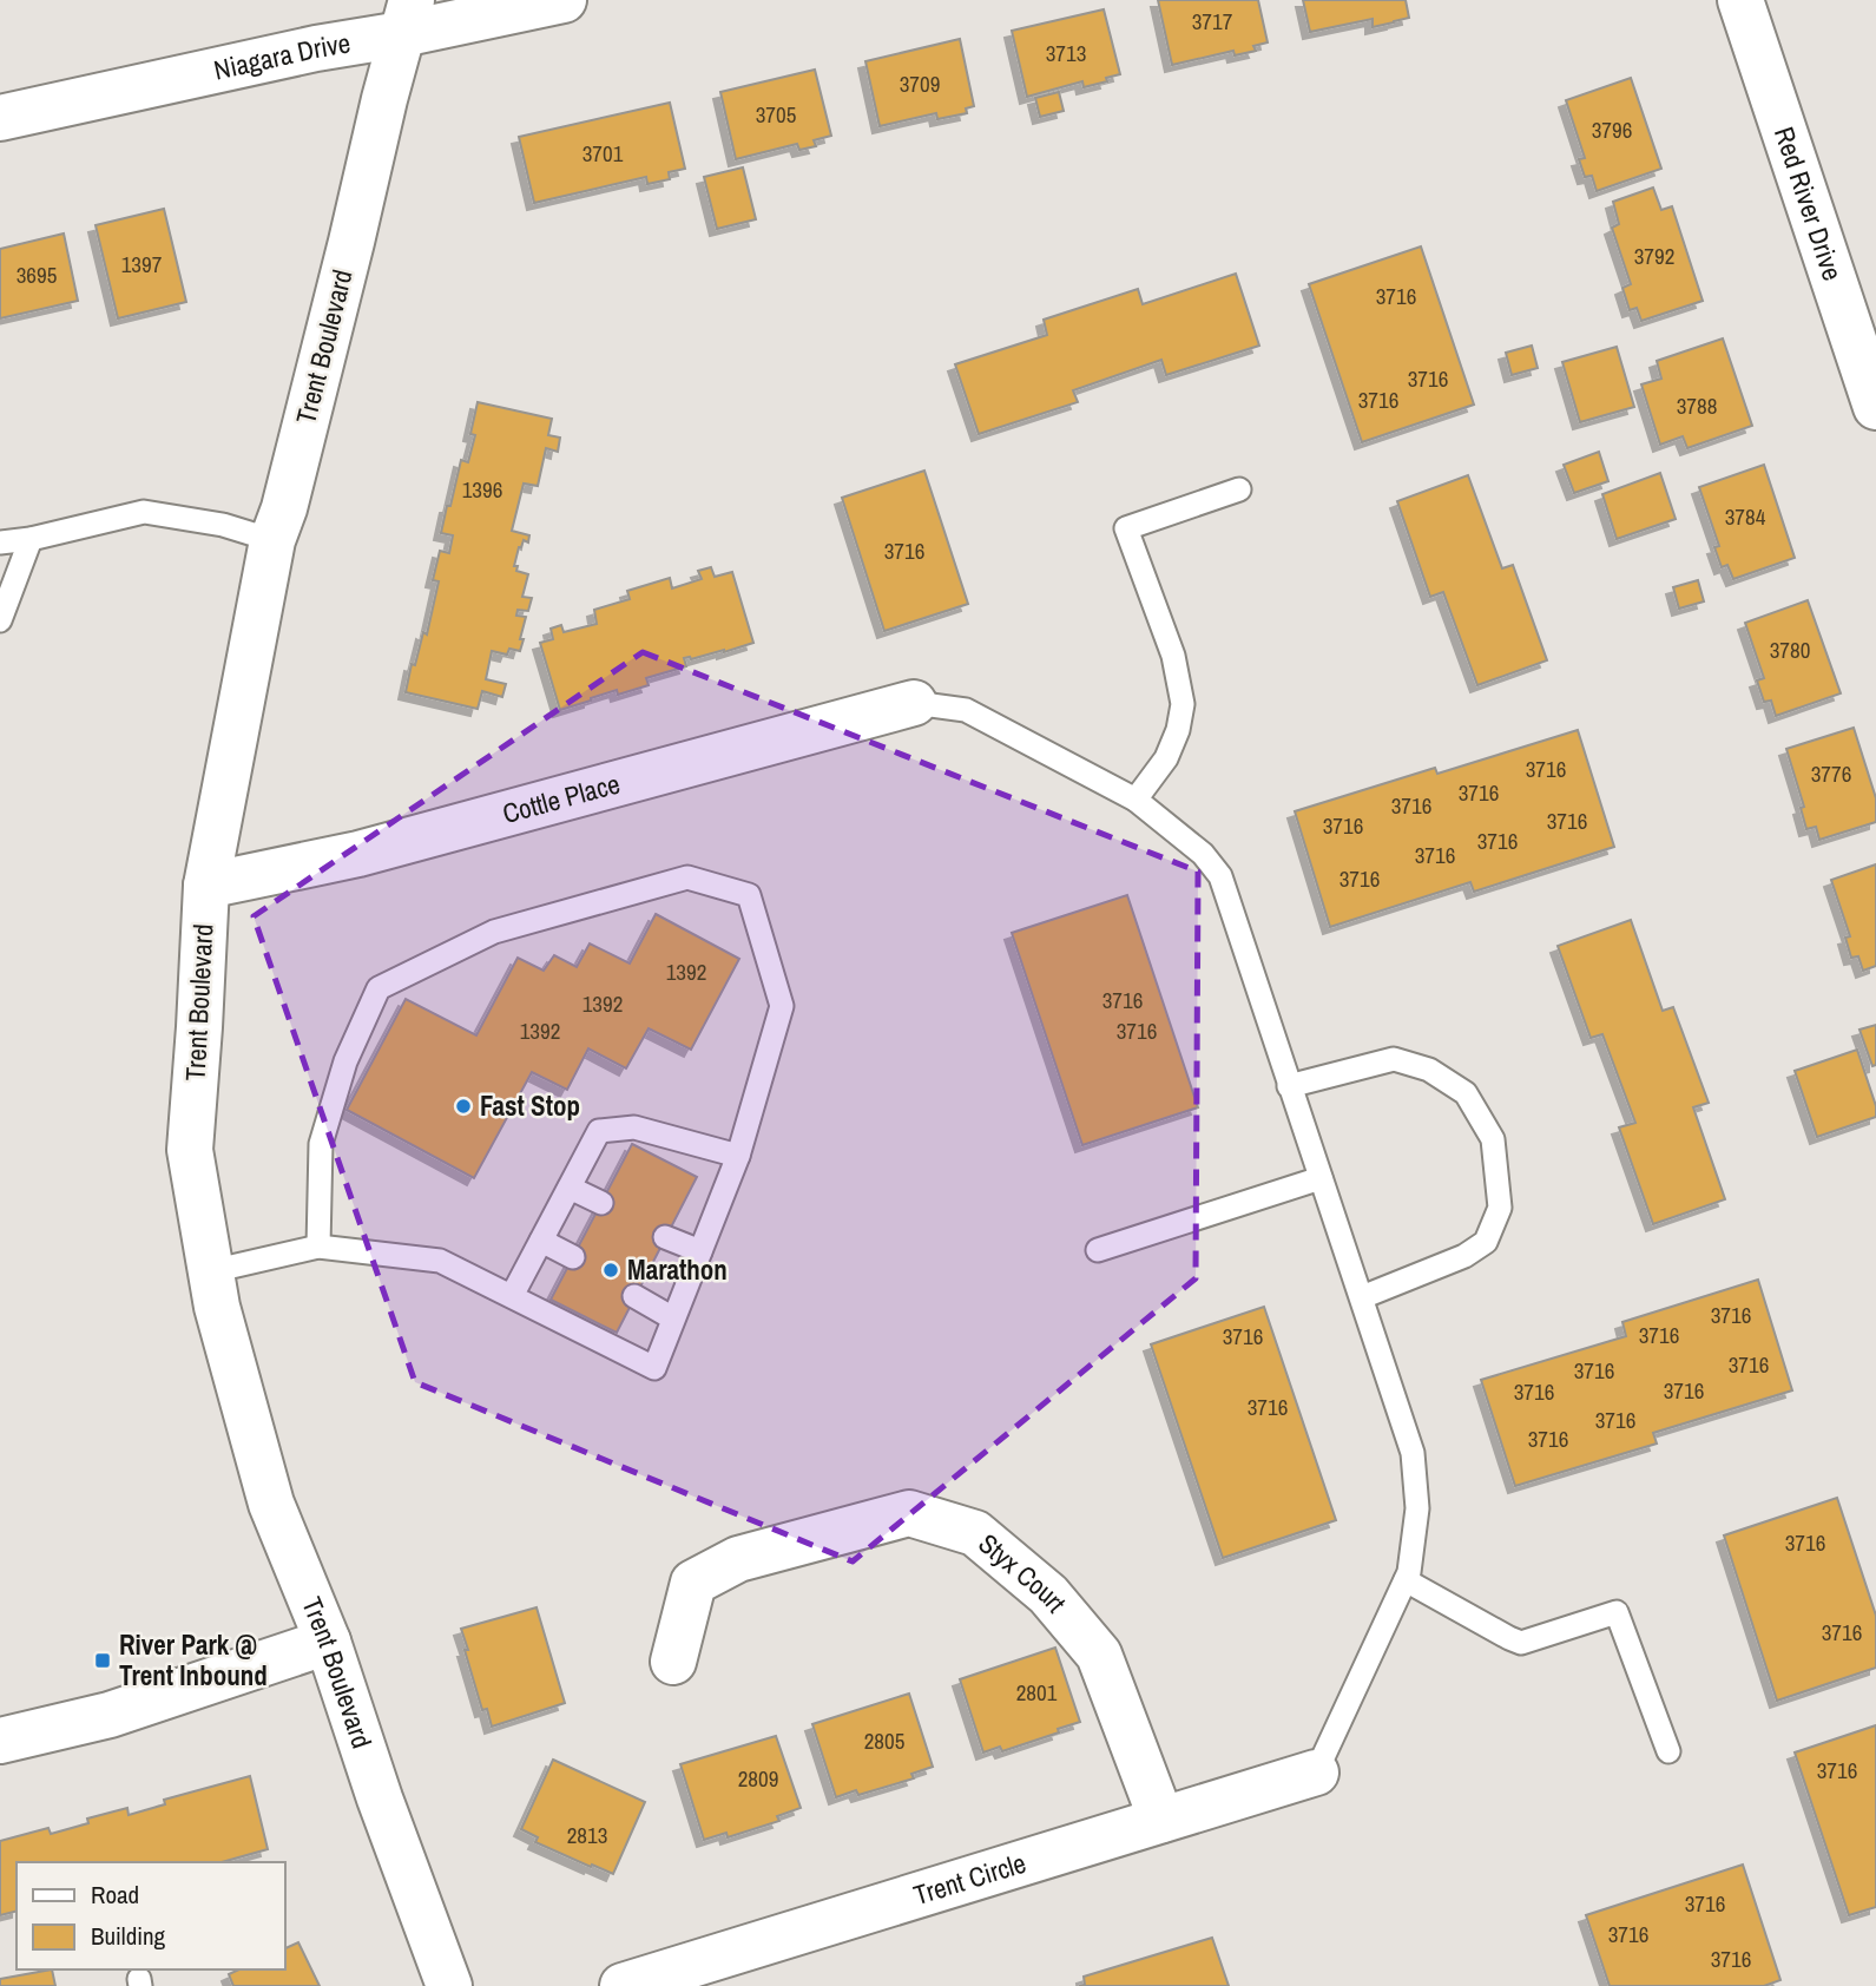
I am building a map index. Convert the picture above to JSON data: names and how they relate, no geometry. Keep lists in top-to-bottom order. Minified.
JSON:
{"streets":{"street":["Niagara Drive","Red River Drive","Trent Boulevard","Cottle Place","Styx Court","Trent Circle"]},"crossings":[["Niagara Drive","Trent Boulevard"],["Trent Boulevard","Cottle Place"],["Styx Court","Trent Circle"]],"places":{"other":["Fast Stop","Marathon"],"transit":["River Park @ Trent Inbound"]},"house_numbers":["3717","3713","3709","3705","3796","3701","3792","1397","3695","3716","3716","3716","3788","1396","3784","3716","3780","3716","3776","3716","3716","3716","3716","3716","3716","3716","1392","3716","1392","1392","3716","3716","3716","3716","3716","3716","3716","3716","3716","3716","3716","3716","3716","2801","2805","3716","2809","2813","3716","3716","3716"],"legend":["Road","Building"]}
